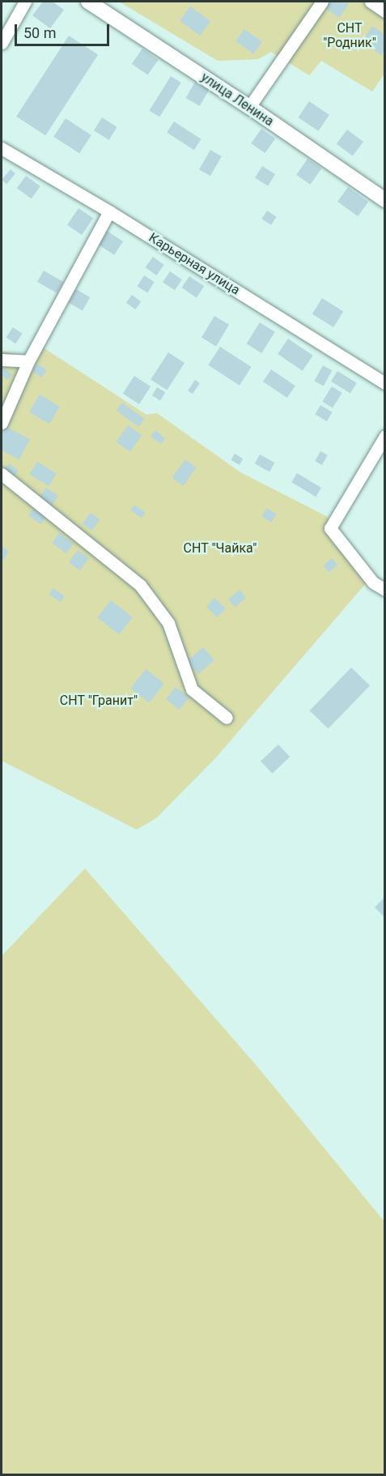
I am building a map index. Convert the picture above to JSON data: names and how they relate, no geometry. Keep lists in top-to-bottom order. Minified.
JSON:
{"streets":{"street":["улица Ленина","Карьерная улица"]},"parks":["СНТ \"Родник\"","СНТ \"Чайка\"","СНТ \"Гранит\""],"scale_bar":"50 m"}
